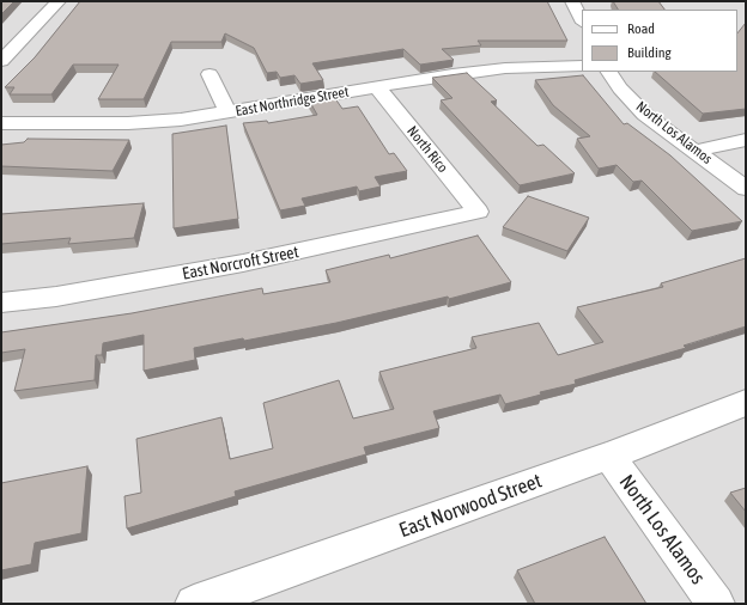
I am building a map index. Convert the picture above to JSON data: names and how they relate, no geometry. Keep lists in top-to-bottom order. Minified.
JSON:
{"streets":{"street":["East Northridge Street","North Los Alamos","North Rico","East Norcroft Street","East Norwood Street"]},"crossings":[["East Northridge Street","North Rico"],["North Los Alamos","East Norwood Street"],["North Rico","East Norcroft Street"]],"legend":["Road","Building"]}
